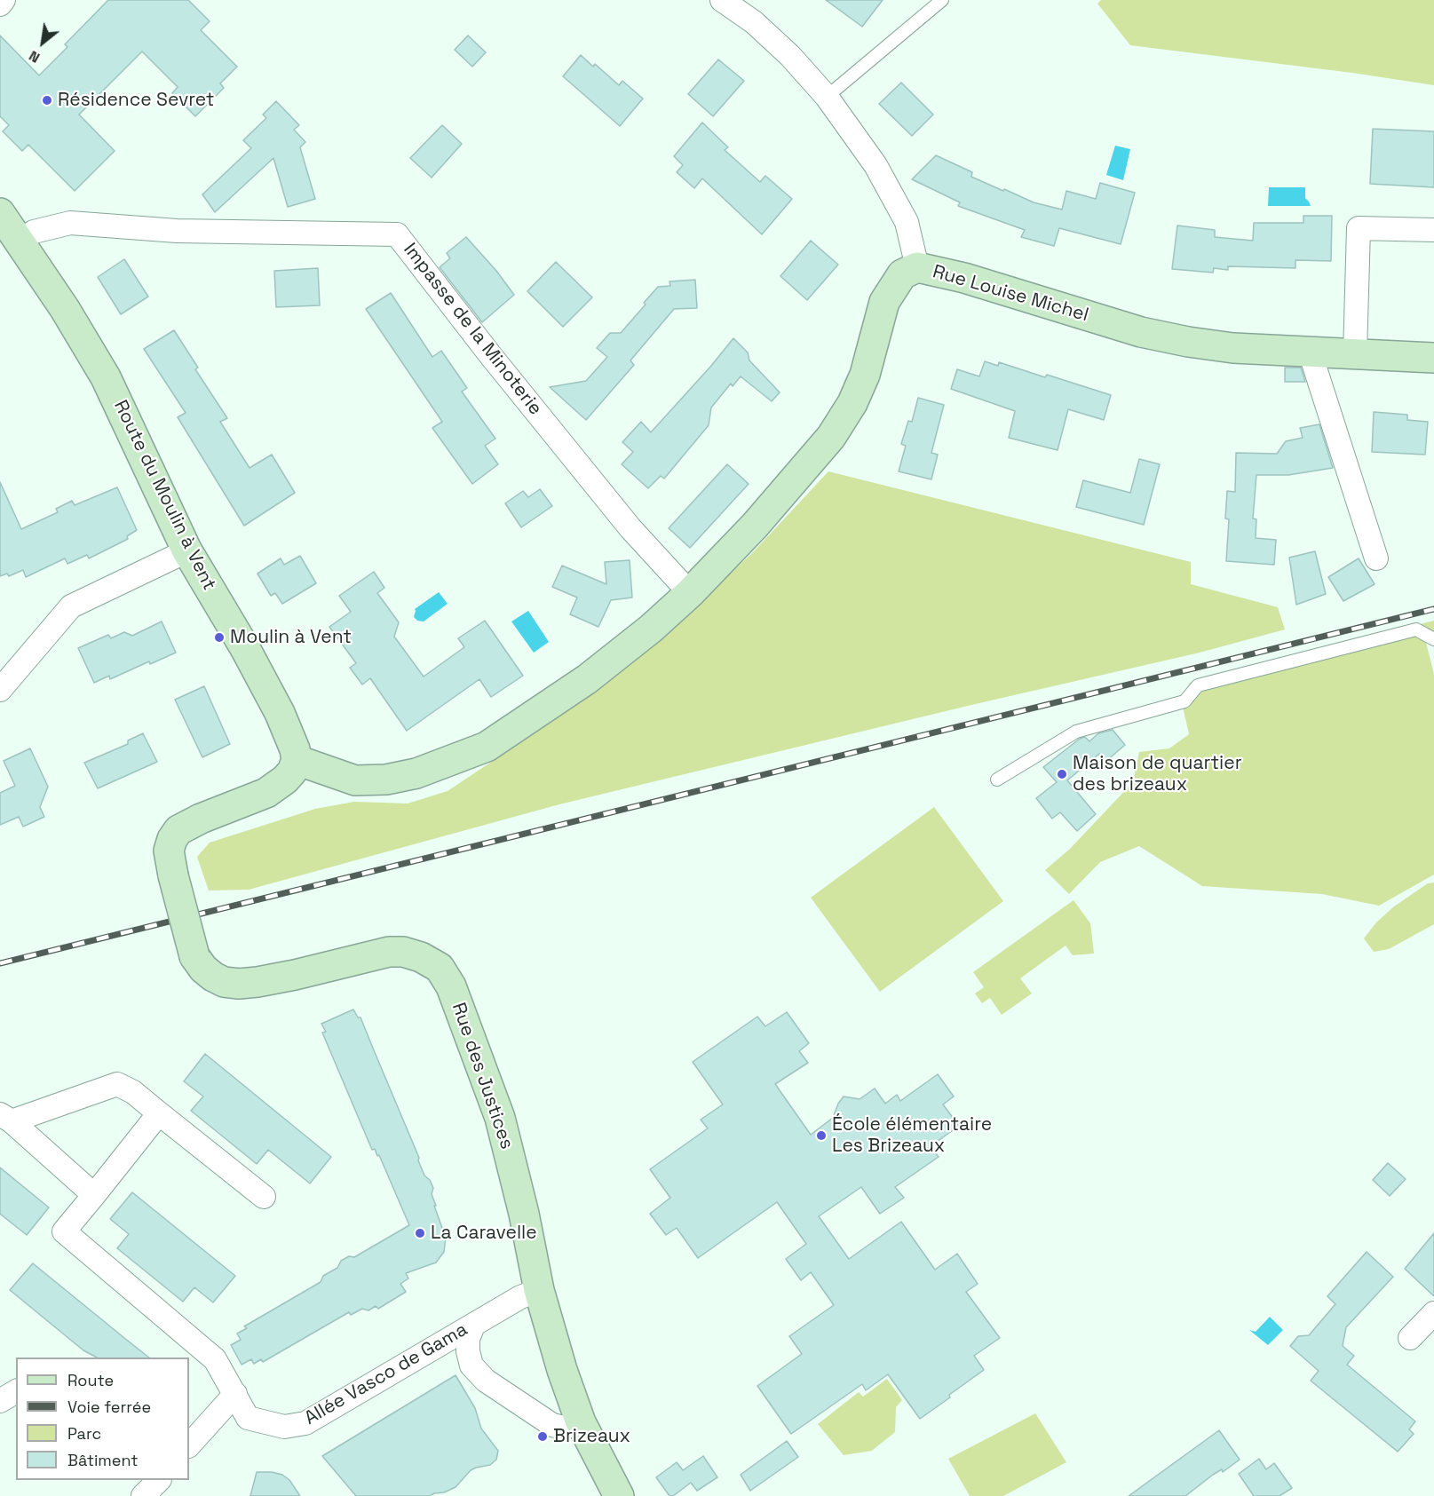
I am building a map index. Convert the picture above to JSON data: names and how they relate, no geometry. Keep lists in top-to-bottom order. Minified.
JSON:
{"streets":{"street":["Rue Louise Michel","Impasse de la Minoterie","Route du Moulin à Vent","Rue des Justices","Allée Vasco de Gama"]},"crossings":[["Impasse de la Minoterie","Route du Moulin à Vent"],["Route du Moulin à Vent","Rue des Justices"],["Rue des Justices","Allée Vasco de Gama"]],"places":["Résidence Sevret","Moulin à Vent","Maison de quartier des brizeaux","École élémentaire Les Brizeaux","La Caravelle","Brizeaux"],"legend":["Route","Voie ferrée","Parc","Bâtiment"],"north":"bottom left"}
